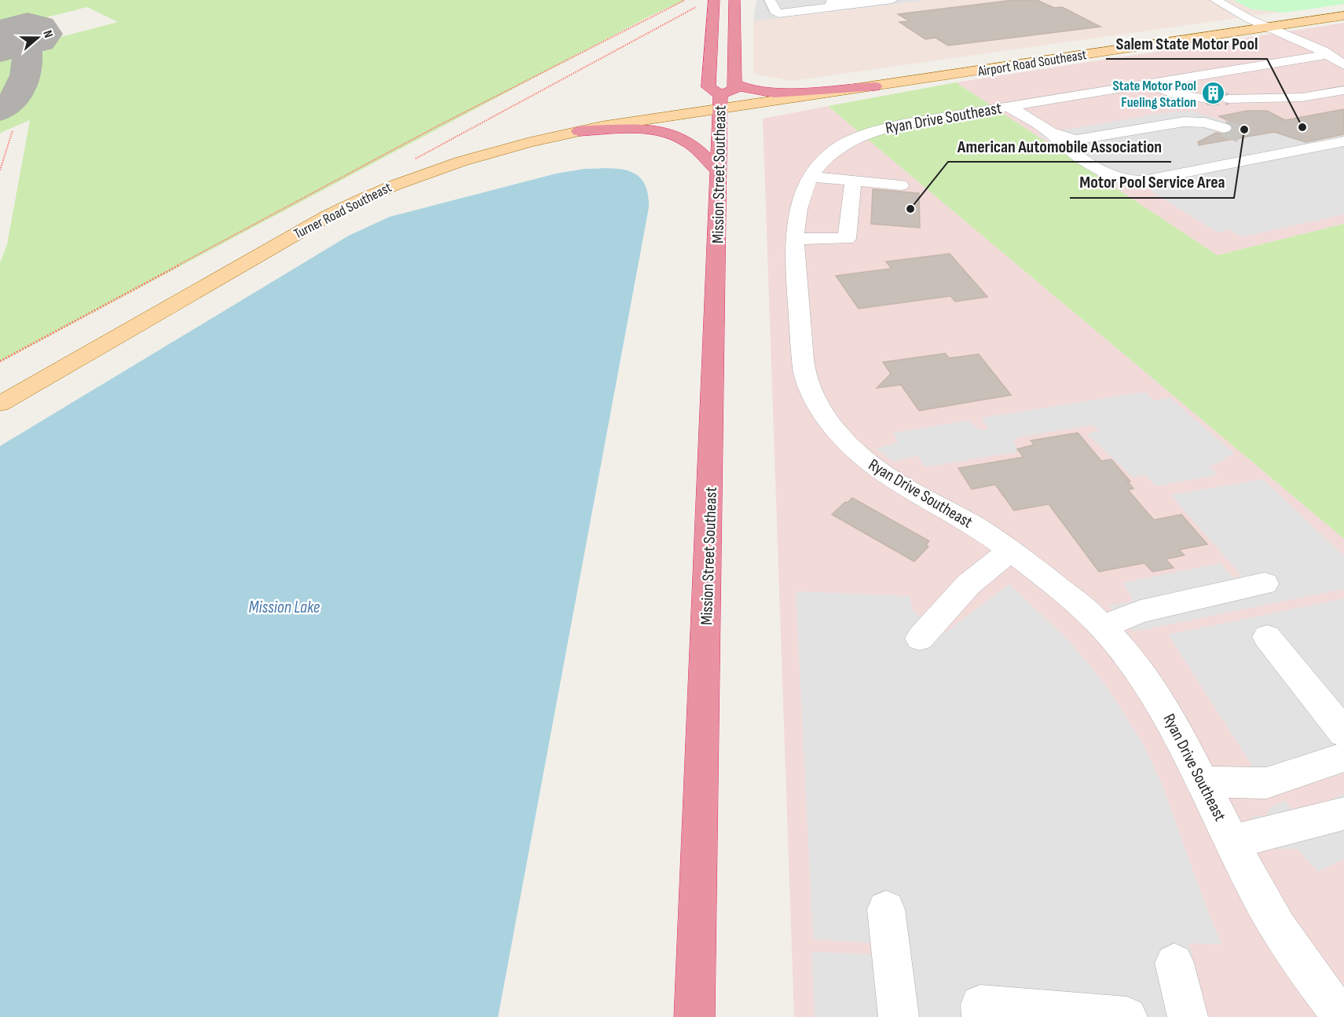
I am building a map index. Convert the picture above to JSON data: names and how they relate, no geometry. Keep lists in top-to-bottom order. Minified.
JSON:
{"streets":{"highway":["Mission Street Southeast"],"main road":["Airport Road Southeast","Turner Road Southeast"],"street":["Ryan Drive Southeast"]},"crossings":[["Airport Road Southeast","Mission Street Southeast"],["Airport Road Southeast","Turner Road Southeast"],["Mission Street Southeast","Turner Road Southeast"]],"water":["Mission Lake"],"places":{"building":["State Motor Pool Fueling Station"],"other":["Salem State Motor Pool","Motor Pool Service Area","American Automobile Association"]},"north":"right"}
